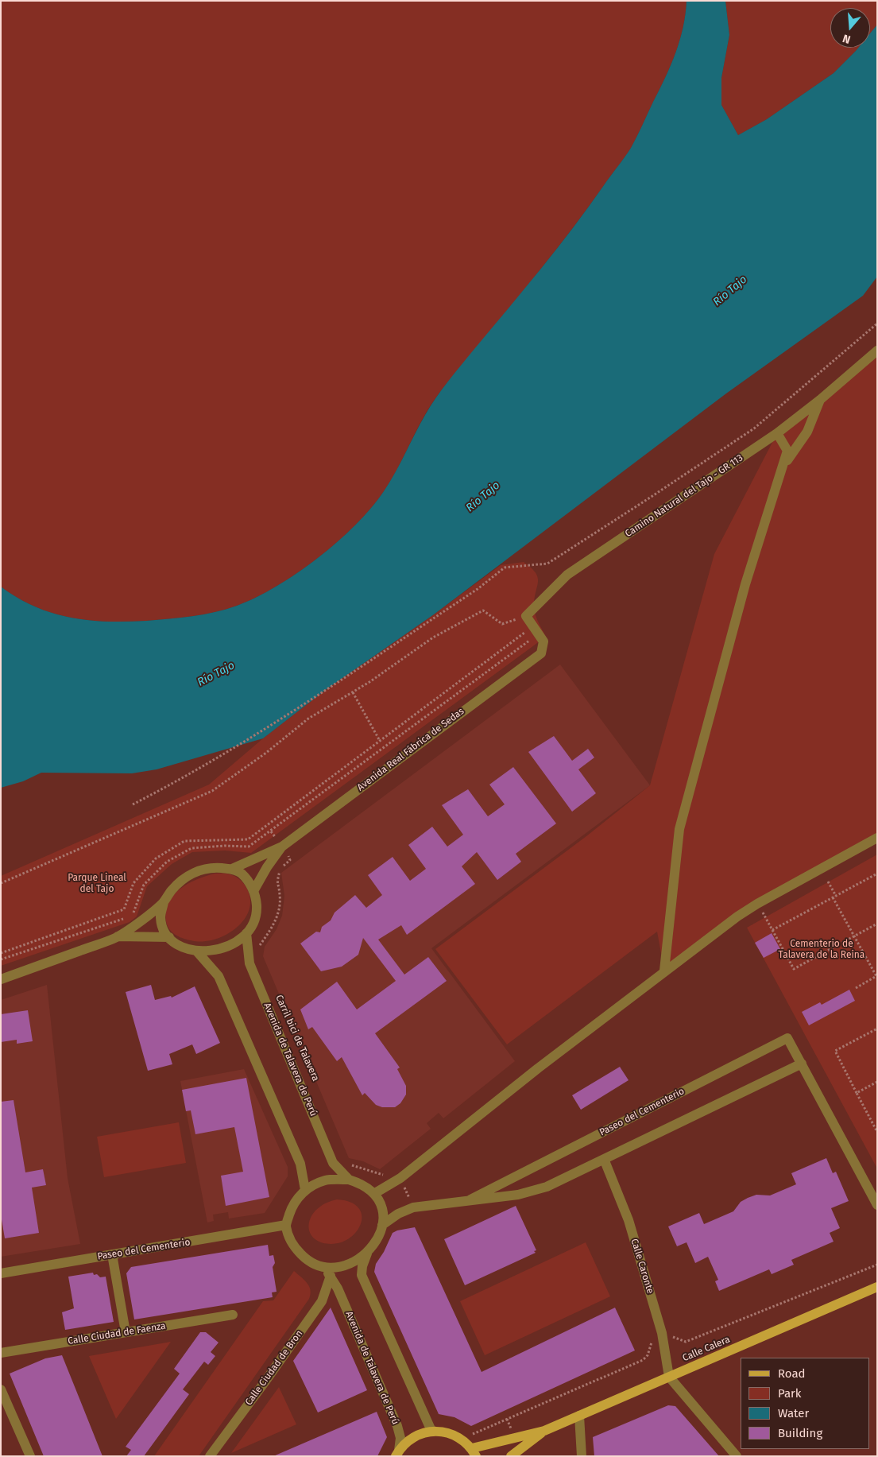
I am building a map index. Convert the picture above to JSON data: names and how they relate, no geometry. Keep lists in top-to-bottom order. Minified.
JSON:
{"streets":{"main road":["Calle Calera"],"street":["Camino Natural del Tajo - GR 113","Avenida Real Fábrica de Sedas","Avenida de Talavera de Perú","Paseo del Cementerio","Calle Caronte","Calle Ciudad de Faenza","Calle Ciudad de Bron"]},"crossings":[["Avenida Real Fábrica de Sedas","Avenida de Talavera de Perú"],["Avenida de Talavera de Perú","Paseo del Cementerio"],["Avenida de Talavera de Perú","Calle Calera"],["Avenida de Talavera de Perú","Calle Ciudad de Bron"],["Paseo del Cementerio","Calle Caronte"],["Calle Caronte","Calle Calera"]],"water":["Río Tajo"],"parks":["Parque Lineal del Tajo","Cementerio de Talavera de la Reina"],"legend":["Road","Park","Water","Building"],"north":"bottom"}
